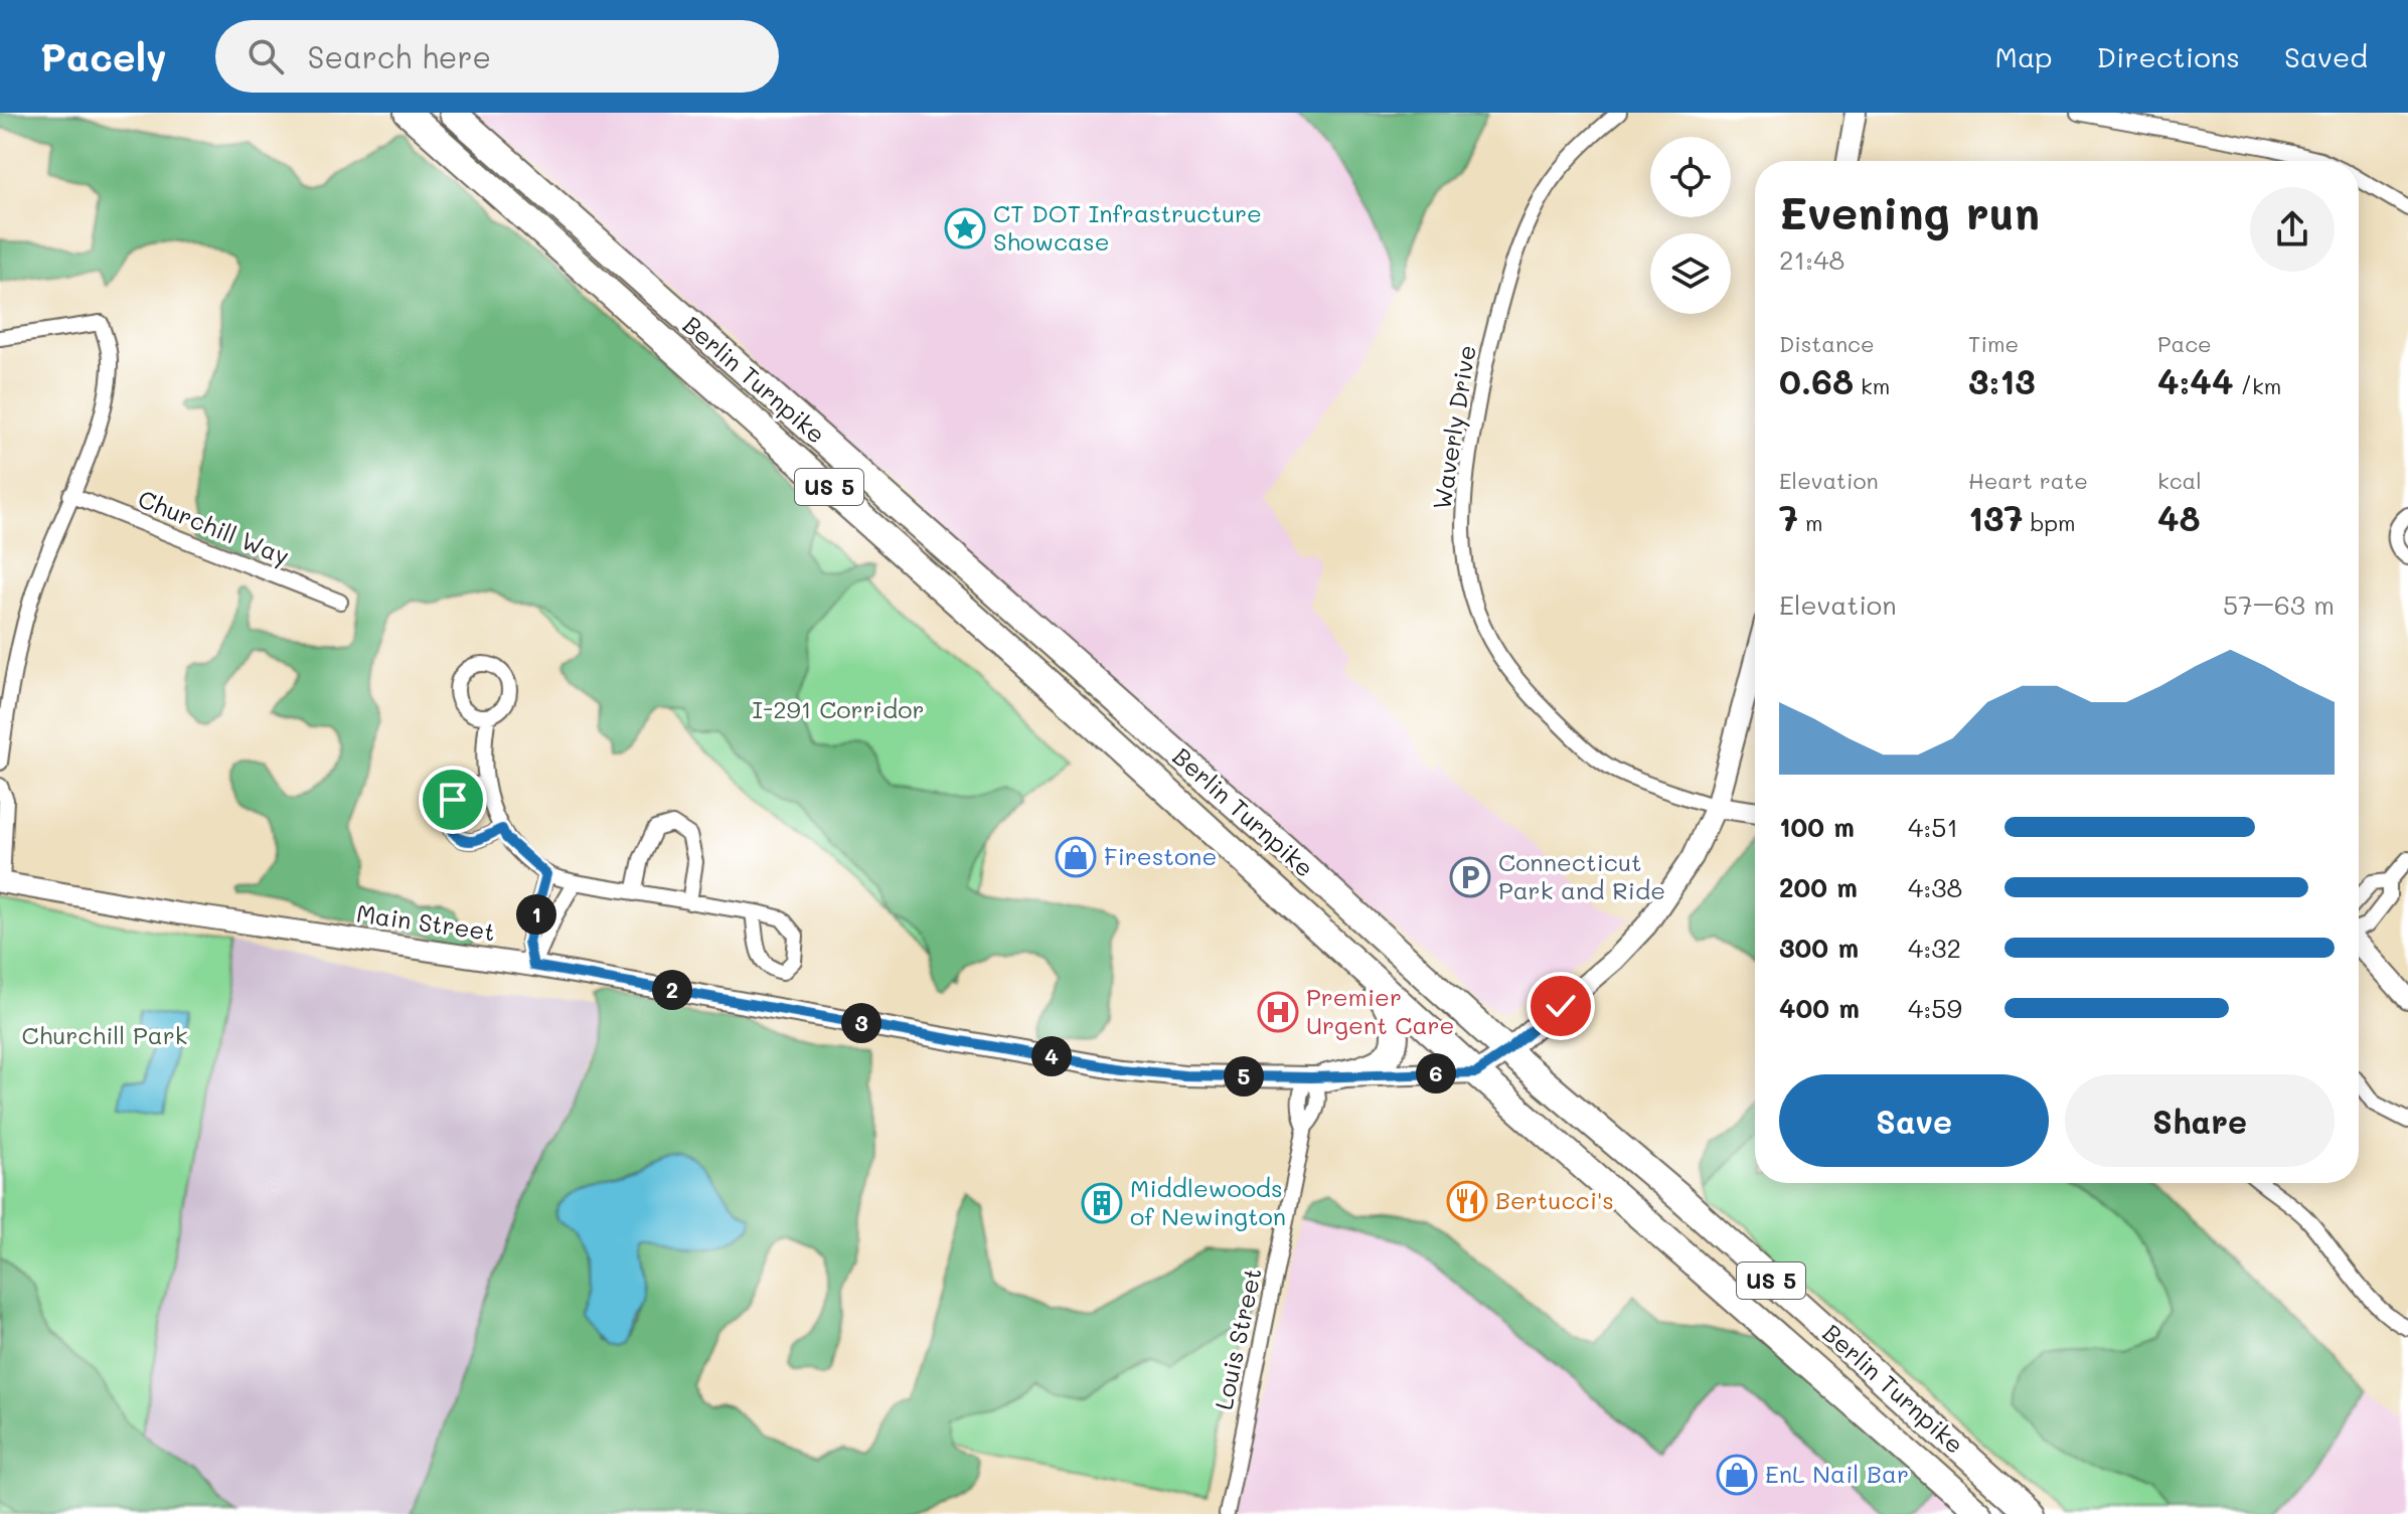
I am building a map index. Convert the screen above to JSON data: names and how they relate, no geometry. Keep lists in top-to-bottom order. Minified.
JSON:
{"streets":{"highway":["Berlin Turnpike","US 5"],"main road":["Main Street"],"street":["Waverly Drive","Churchill Way","Louis Street"]},"crossings":[["Berlin Turnpike","Main Street"],["Main Street","Louis Street"]],"parks":["I-291 Corridor","Churchill Park"],"places":{"place":["CT DOT Infrastructure Showcase"],"shop":["Firestone","EnL Nail Bar"],"parking":["Connecticut Park and Ride"],"hospital":["Premier Urgent Care"],"restaurant":["Bertucci's"],"building":["Middlewoods of Newington"]},"page":{"header":"Pacely","search":"Search here","nav":["Map","Directions","Saved"],"heading":["Evening run","21:48"],"stats":[["Distance","0.68 km"],["Time","3:13"],["Pace","4:44 /km"],["Elevation","7 m"],["Heart rate","137 bpm"],["kcal","48"]],"chart":["Elevation","57–63 m"],"list":[{"name":"100 m","note":"4:51"},{"name":"200 m","note":"4:38"},{"name":"300 m","note":"4:32"},{"name":"400 m","note":"4:59"}],"pins":["1","2","3","4","6","5"],"buttons":["Save","Share"]}}
